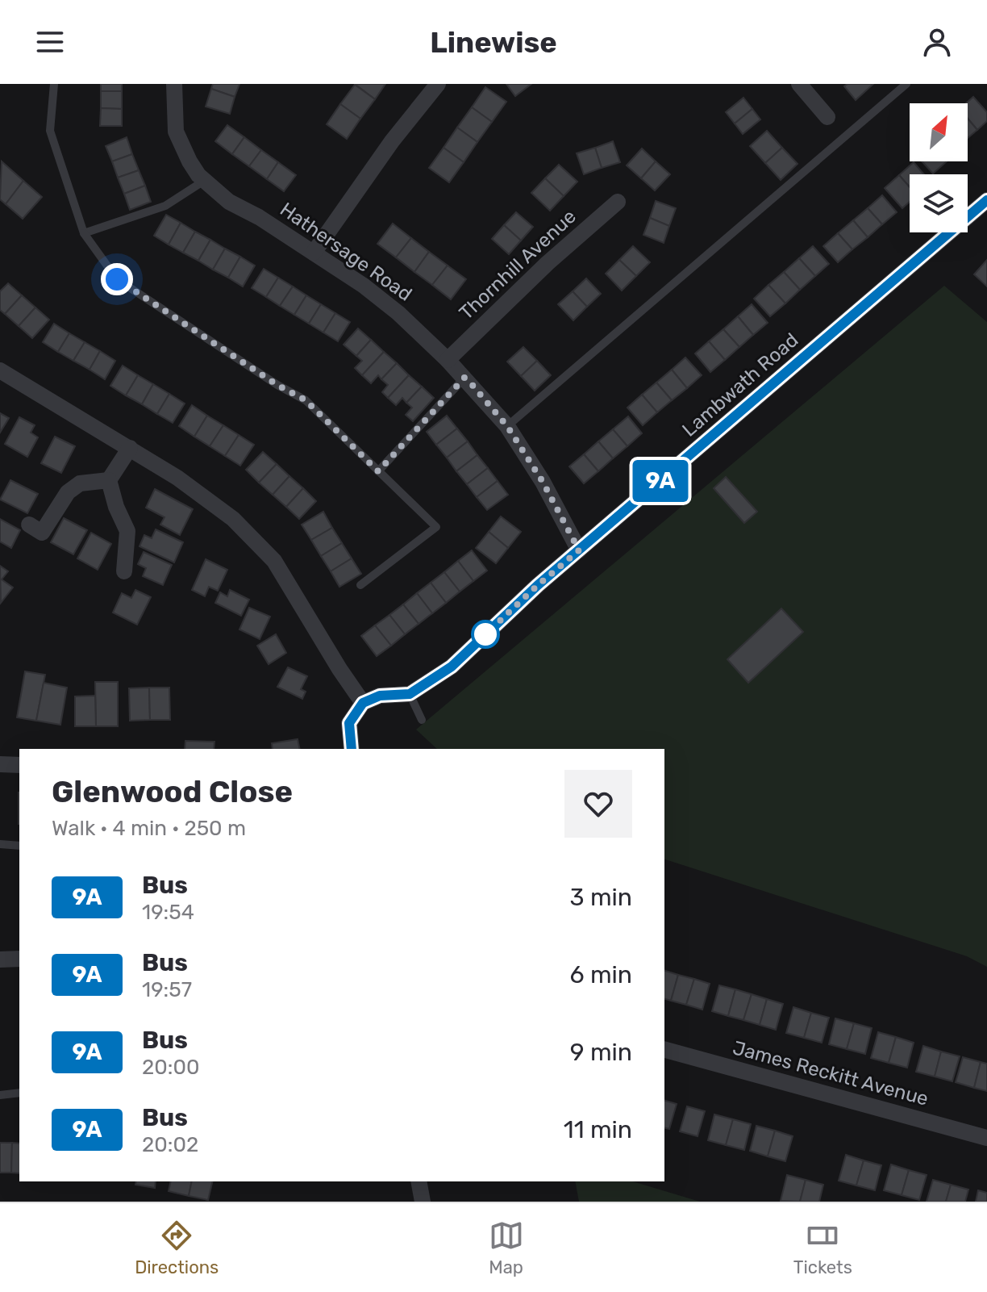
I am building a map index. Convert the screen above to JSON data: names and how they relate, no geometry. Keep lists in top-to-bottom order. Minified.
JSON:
{"streets":{"street":["Hathersage Road","Thornhill Avenue","Lambwath Road","James Reckitt Avenue"]},"crossings":[["Hathersage Road","Thornhill Avenue"],["Hathersage Road","Lambwath Road"]],"lines":["bus line 9A"],"north":"top right","page":{"header":"Linewise","on_map":"9A","heading":["Glenwood Close","Walk · 4 min · 250 m"],"list":[{"mark":"9A","name":"Bus","note":"19:54","value":"3 min"},{"mark":"9A","name":"Bus","note":"19:57","value":"6 min"},{"mark":"9A","name":"Bus","note":"20:00","value":"9 min"},{"mark":"9A","name":"Bus","note":"20:02","value":"11 min"}],"tabs":["Directions","Map","Tickets"]}}
